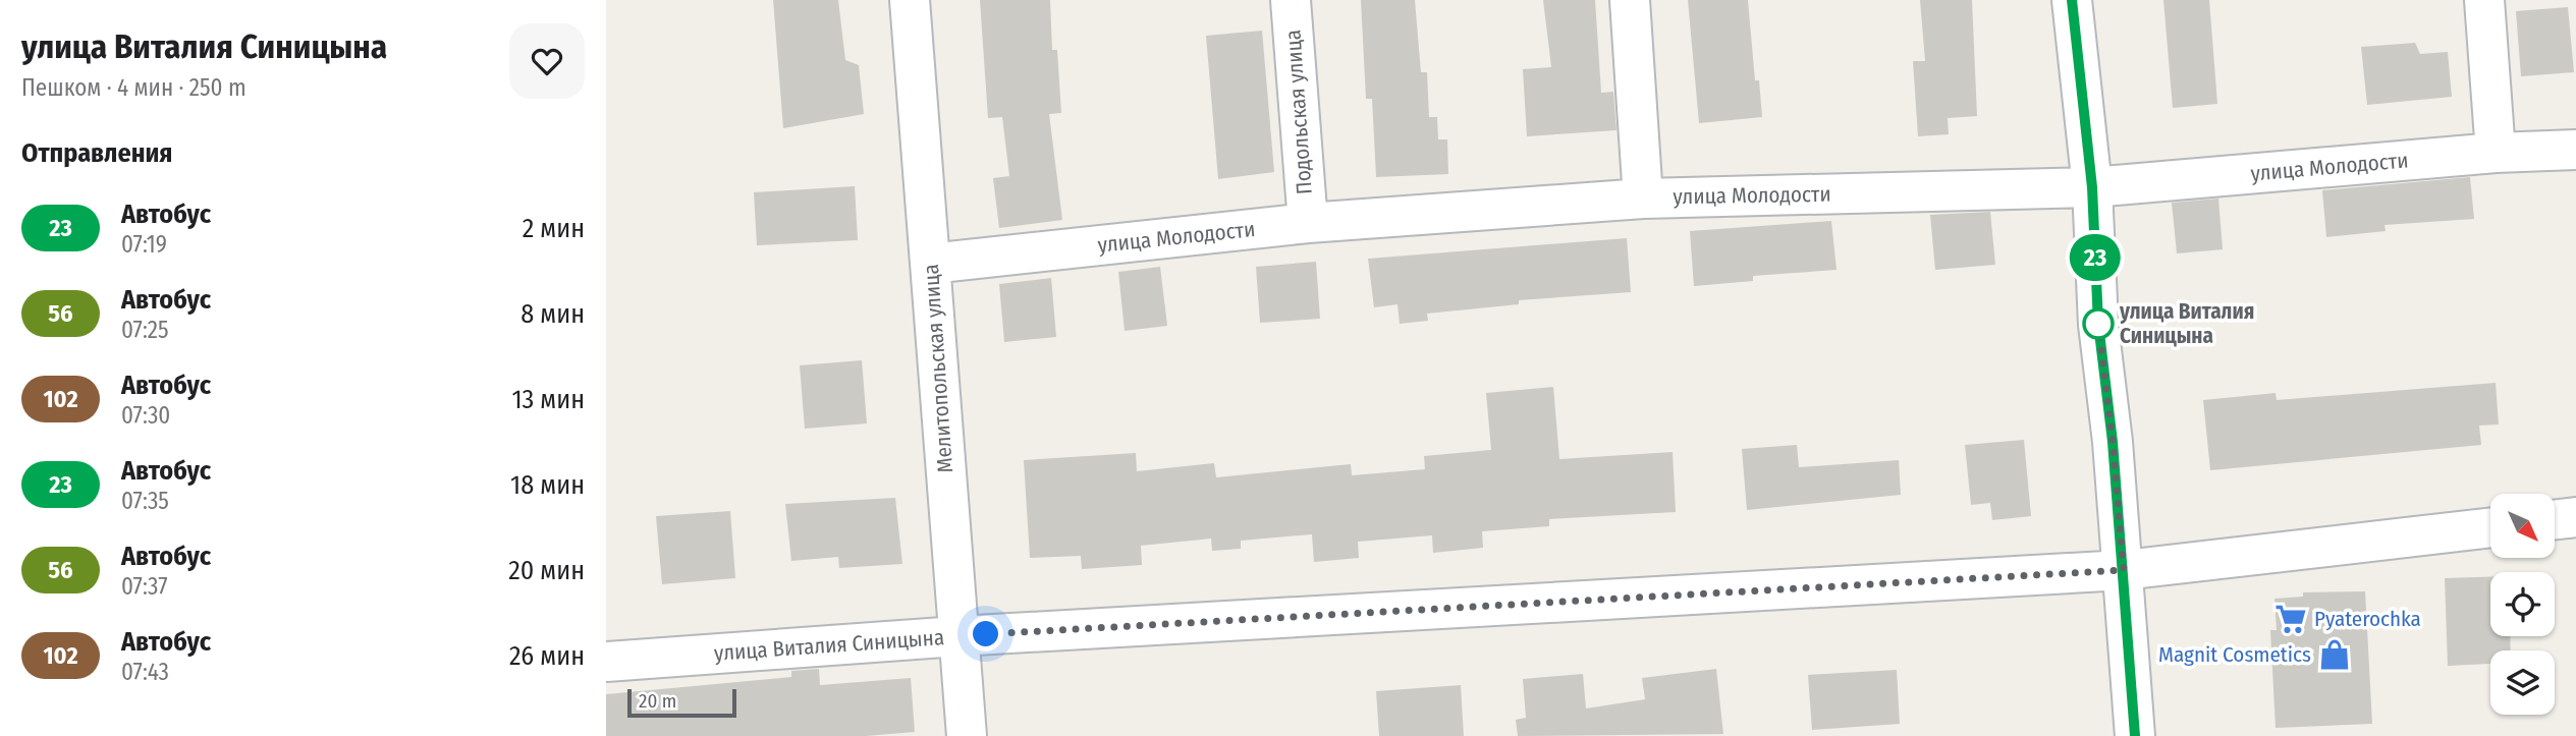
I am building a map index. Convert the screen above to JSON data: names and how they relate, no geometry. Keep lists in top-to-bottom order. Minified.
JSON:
{"streets":{"street":["Подольская улица","улица Молодости","Мелитопольская улица","улица Виталия Синицына"]},"crossings":[["Подольская улица","улица Молодости"],["улица Молодости","Мелитопольская улица"],["Мелитопольская улица","улица Виталия Синицына"]],"places":{"other":["улица Виталия Синицына"],"supermarket":["Pyaterochka"],"shop":["Magnit Cosmetics"]},"lines":["bus line 23"],"scale_bar":"20 m","north":"bottom right","page":{"heading":[["улица Виталия Синицына","Пешком · 4 мин · 250 m"],"Отправления"],"on_map":"23","list":[{"mark":"23","name":"Автобус","note":"07:19","value":"2 мин"},{"mark":"56","name":"Автобус","note":"07:25","value":"8 мин"},{"mark":"102","name":"Автобус","note":"07:30","value":"13 мин"},{"mark":"23","name":"Автобус","note":"07:35","value":"18 мин"},{"mark":"56","name":"Автобус","note":"07:37","value":"20 мин"},{"mark":"102","name":"Автобус","note":"07:43","value":"26 мин"}],"scale":"20 m"}}
